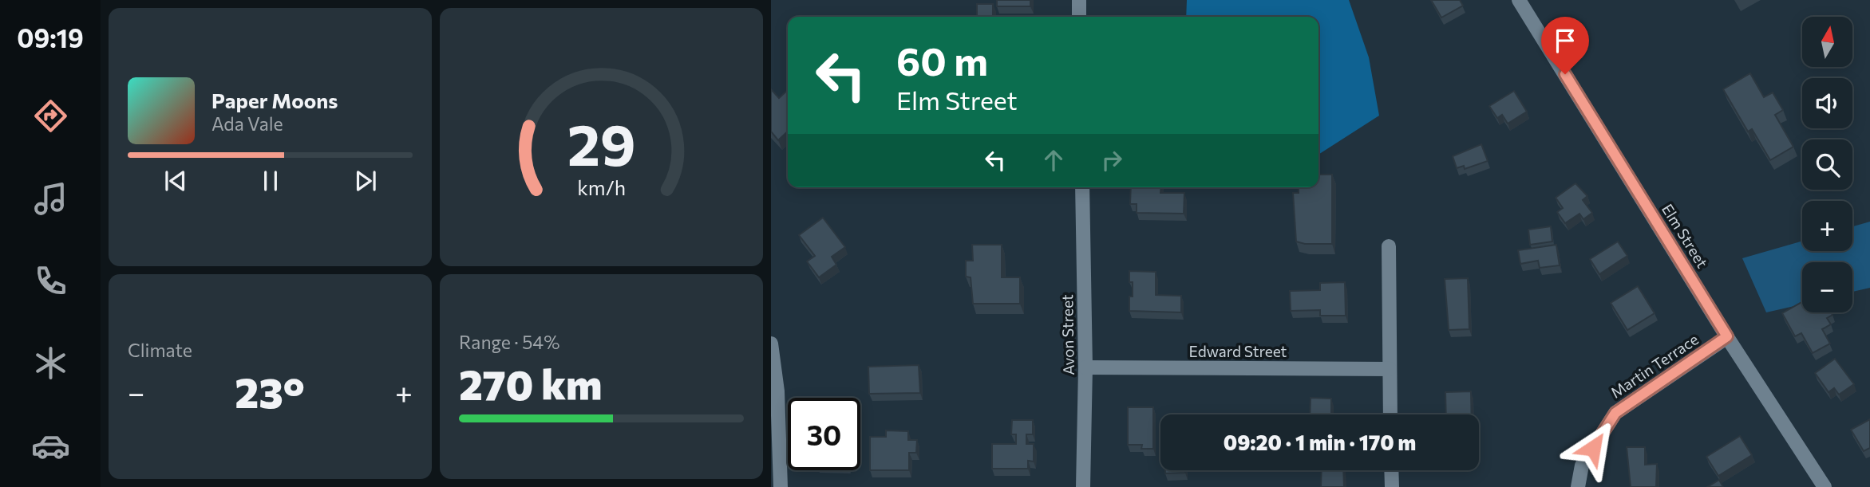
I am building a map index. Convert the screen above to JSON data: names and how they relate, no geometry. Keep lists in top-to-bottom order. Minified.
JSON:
{"streets":{"street":["Elm Street","Avon Street","Edward Street","Martin Terrace"]},"crossings":[["Elm Street","Martin Terrace"],["Avon Street","Edward Street"]],"north":"top","page":{"tabs":"09:19","map_buttons":["+","−"],"turn":["60 m","Elm Street"],"song":["Paper Moons","Ada Vale"],"tile":["Climate",["Range · 54%","270 km"]],"heat":["−","23°","+"],"limit":"30","trip":"09:20 · 1 min · 170 m","gauge":["29","km/h"]}}
